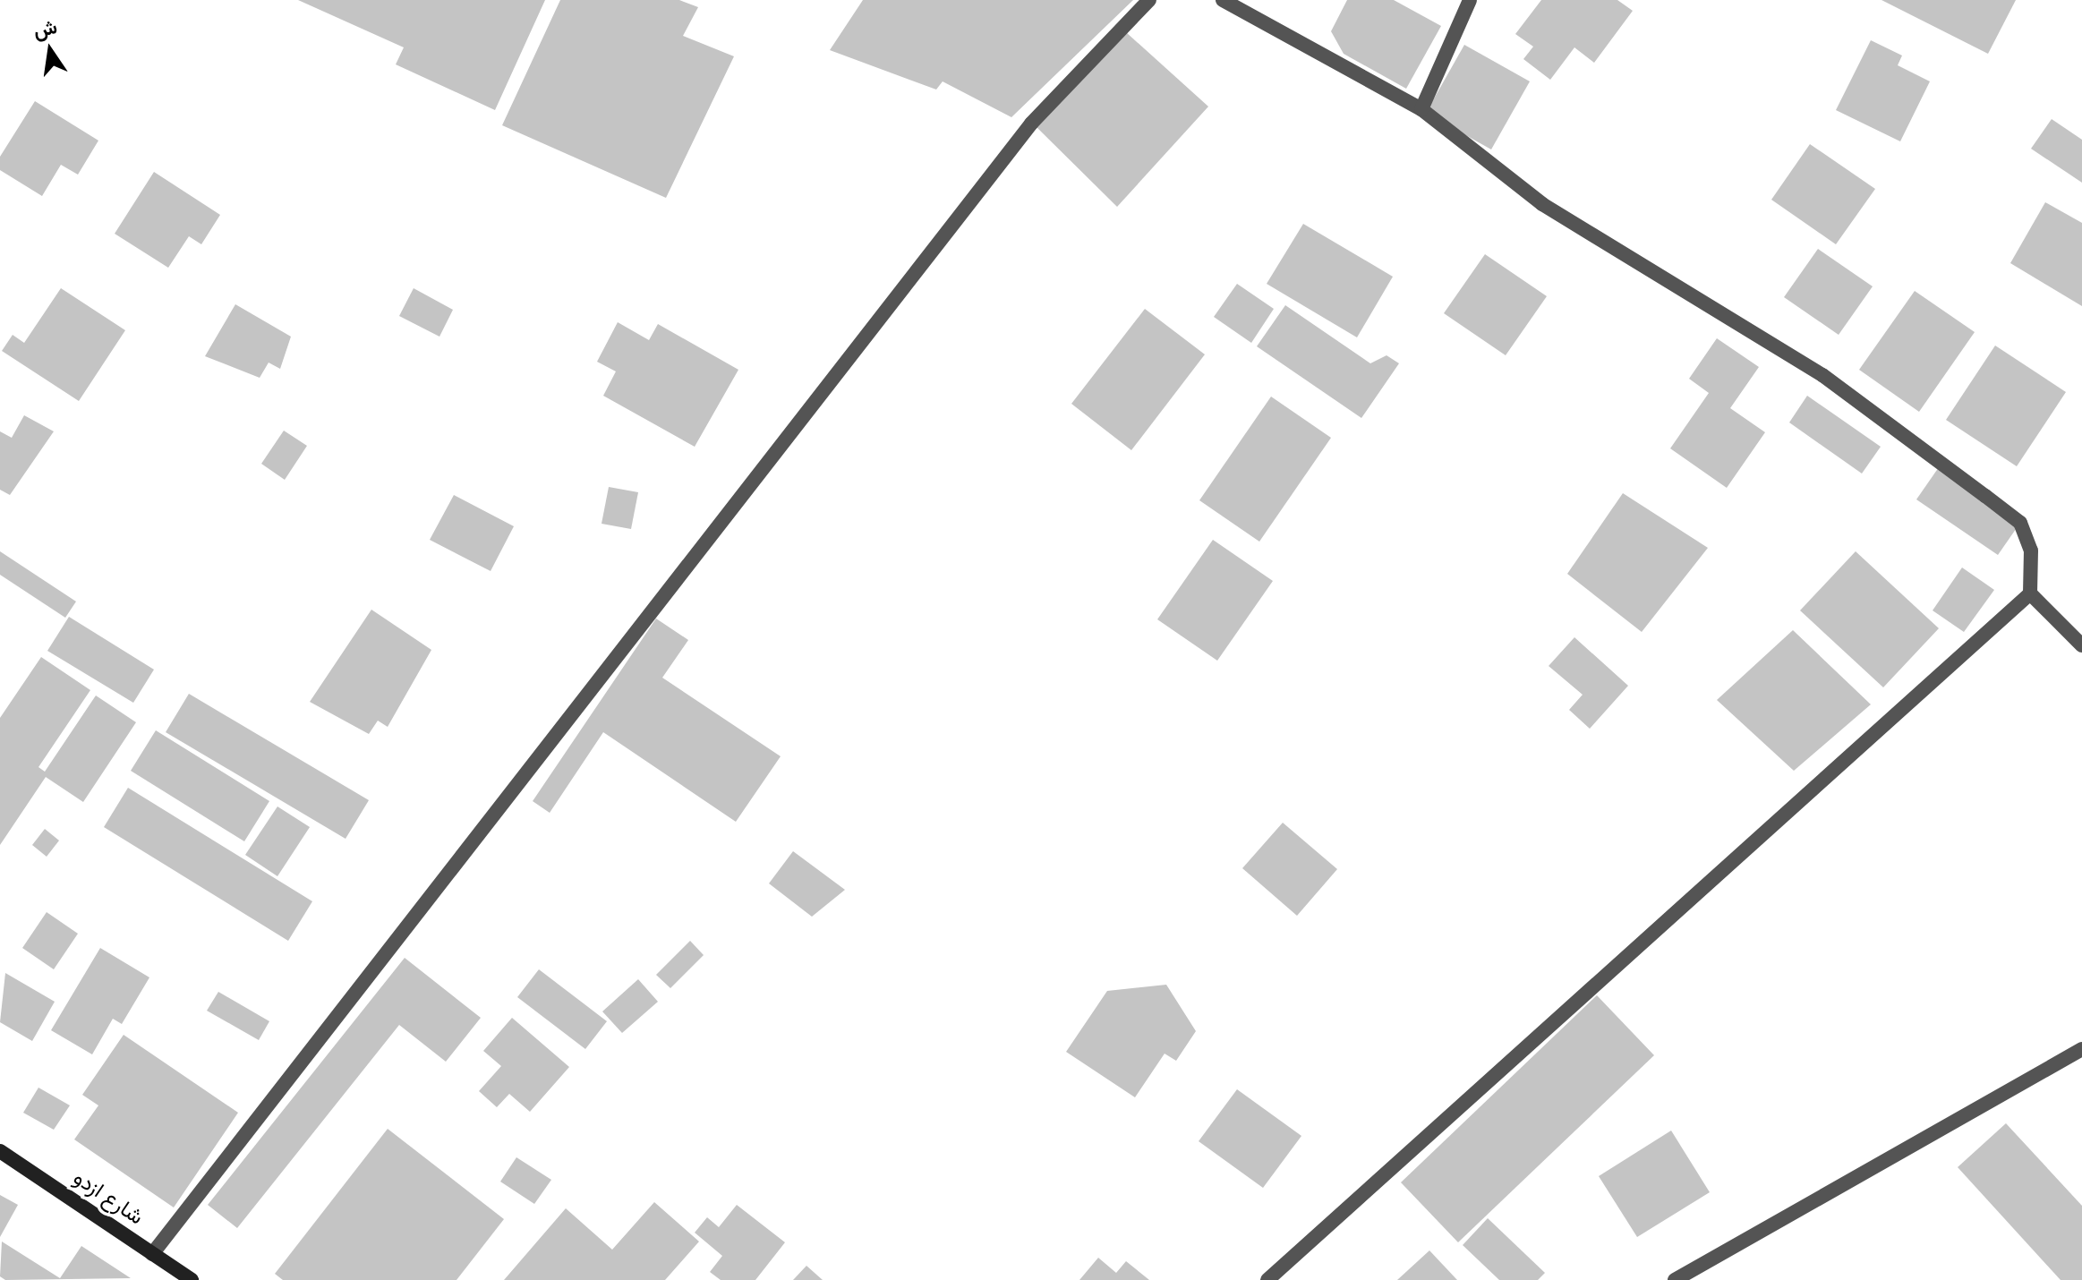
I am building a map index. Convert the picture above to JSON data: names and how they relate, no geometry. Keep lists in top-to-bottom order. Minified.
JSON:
{"streets":{"street":["شارع ازدو"]},"north":"top"}
